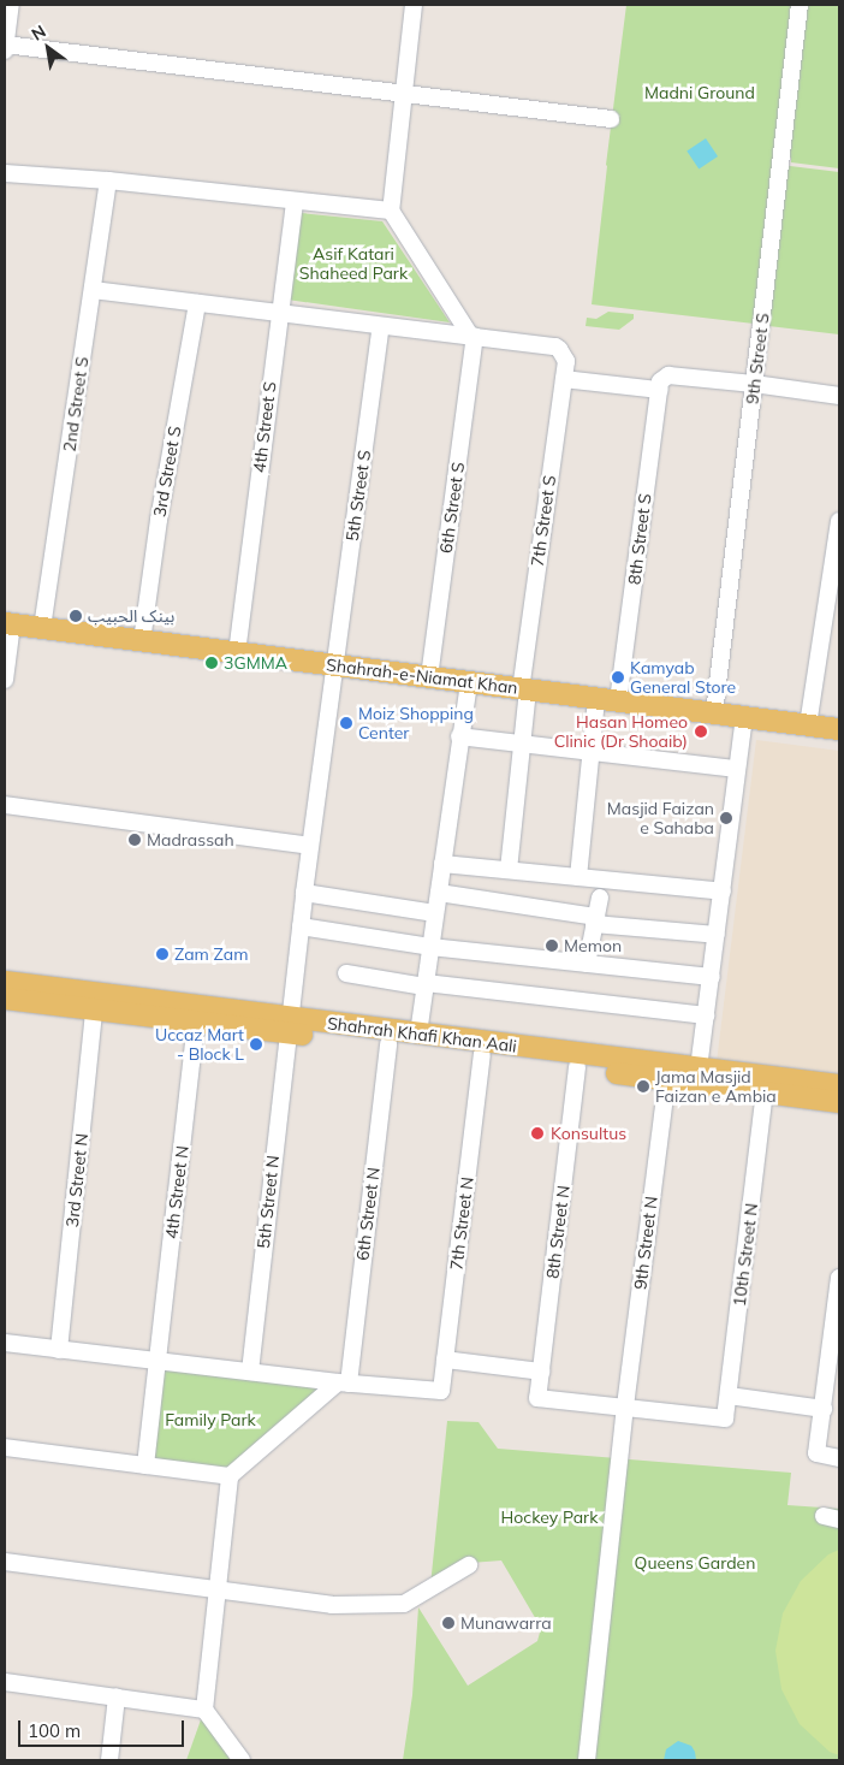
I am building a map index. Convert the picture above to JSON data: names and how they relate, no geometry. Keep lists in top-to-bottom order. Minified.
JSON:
{"streets":{"main road":["Shahrah-e-Niamat Khan","Shahrah Khafi Khan Aali"],"street":["9th Street S","2nd Street S","4th Street S","3rd Street S","5th Street S","6th Street S","7th Street S","8th Street S","3rd Street N","4th Street N","5th Street N","6th Street N","7th Street N","8th Street N","9th Street N","10th Street N"]},"crossings":[["9th Street S","Shahrah-e-Niamat Khan"],["2nd Street S","Shahrah-e-Niamat Khan"],["4th Street S","Shahrah-e-Niamat Khan"],["3rd Street S","Shahrah-e-Niamat Khan"],["5th Street S","Shahrah-e-Niamat Khan"],["5th Street S","5th Street N"],["6th Street S","7th Street S"],["6th Street S","Shahrah-e-Niamat Khan"],["7th Street S","Shahrah-e-Niamat Khan"],["8th Street S","Shahrah-e-Niamat Khan"],["Shahrah Khafi Khan Aali","3rd Street N"],["Shahrah Khafi Khan Aali","4th Street N"],["Shahrah Khafi Khan Aali","5th Street N"],["Shahrah Khafi Khan Aali","6th Street N"],["Shahrah Khafi Khan Aali","7th Street N"],["Shahrah Khafi Khan Aali","8th Street N"],["Shahrah Khafi Khan Aali","9th Street N"],["Shahrah Khafi Khan Aali","10th Street N"],["6th Street N","7th Street N"],["8th Street N","9th Street N"],["8th Street N","10th Street N"],["9th Street N","10th Street N"]],"parks":["Madni Ground","Asif Katari Shaheed Park","Family Park","Hockey Park","Queens Garden"],"places":["بينک الحبيب","3GMMA","Kamyab General Store","Moiz Shopping Center","Hasan Homeo Clinic (Dr Shoaib)","Masjid Faizan e Sahaba","Madrassah","Memon","Zam Zam","Uccaz Mart - Block L","Jama Masjid Faizan e Ambia","Konsultus","Munawarra"],"scale_bar":"100 m","north":"top left"}
